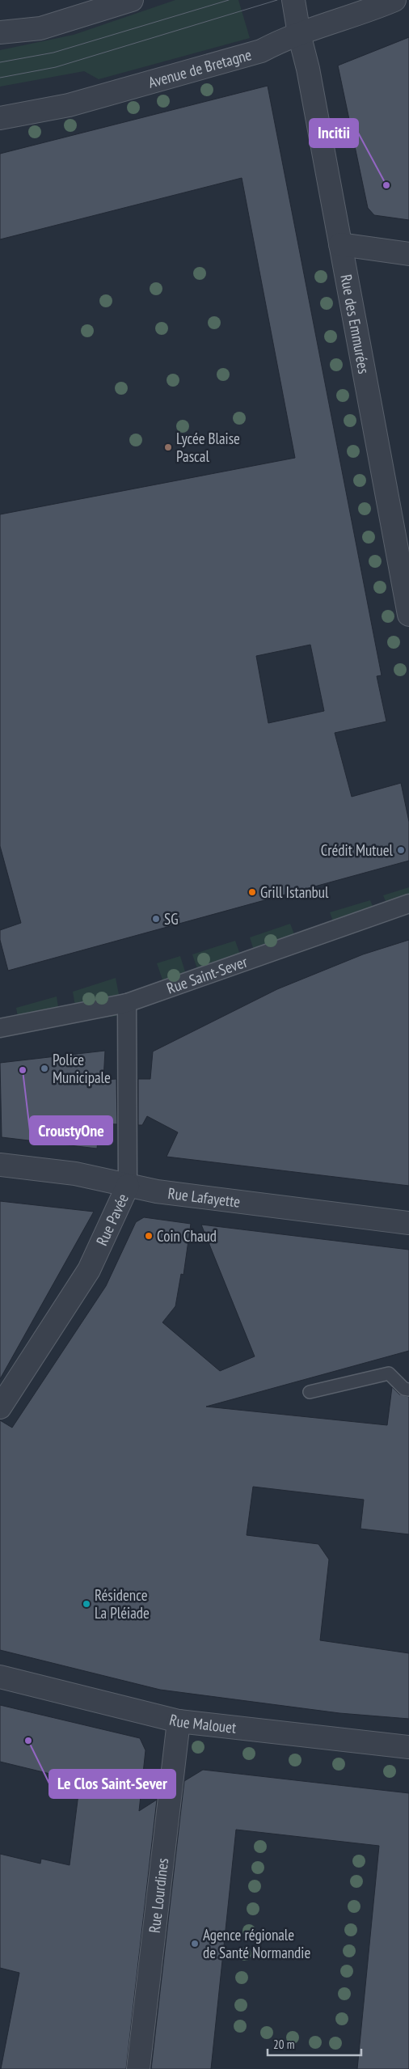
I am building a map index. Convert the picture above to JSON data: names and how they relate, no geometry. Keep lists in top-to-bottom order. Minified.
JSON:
{"streets":{"street":["Avenue de Bretagne","Rue des Emmurées","Rue Saint-Sever","Rue Lafayette","Rue Pavée","Rue Malouet","Rue Lourdines"]},"crossings":[["Avenue de Bretagne","Rue des Emmurées"],["Rue Saint-Sever","Rue Pavée"],["Rue Lafayette","Rue Pavée"],["Rue Malouet","Rue Lourdines"]],"places":["Incitii","Lycée Blaise Pascal","Crédit Mutuel","Grill Istanbul","SG","Police Municipale","CroustyOne","Coin Chaud","Résidence La Pléiade","Le Clos Saint-Sever","Agence régionale de Santé Normandie"],"scale_bar":"20 m"}
